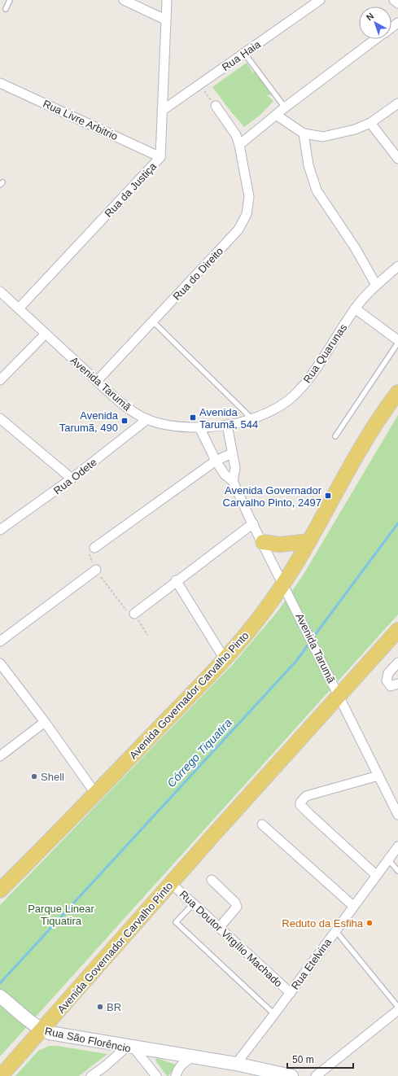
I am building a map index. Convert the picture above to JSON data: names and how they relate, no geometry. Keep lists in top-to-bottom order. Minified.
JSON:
{"streets":{"main road":["Avenida Governador Carvalho Pinto"],"street":["Rua Haia","Rua Livre Arbitrio","Rua da Justiça","Rua do Direito","Rua Quarunas","Avenida Tarumã","Rua Odete","Rua Doutor Virgílio Machado","Rua Etelvina","Rua São Florêncio"]},"crossings":[["Rua Haia","Rua da Justiça"],["Rua Livre Arbitrio","Rua da Justiça"],["Rua da Justiça","Avenida Tarumã"],["Rua do Direito","Avenida Tarumã"],["Rua Quarunas","Avenida Tarumã"],["Avenida Tarumã","Rua Odete"],["Avenida Tarumã","Avenida Governador Carvalho Pinto"],["Avenida Governador Carvalho Pinto","Rua Doutor Virgílio Machado"],["Avenida Governador Carvalho Pinto","Rua São Florêncio"],["Rua Doutor Virgílio Machado","Rua Etelvina"]],"water":["Córrego Tiquatira"],"parks":["Parque Linear Tiquatira"],"places":{"transit":["Avenida Tarumã, 544","Avenida Tarumã, 490","Avenida Governador Carvalho Pinto, 2497"],"other":["Shell","Reduto da Esfiha","BR"]},"scale_bar":"50 m","north":"top left"}
